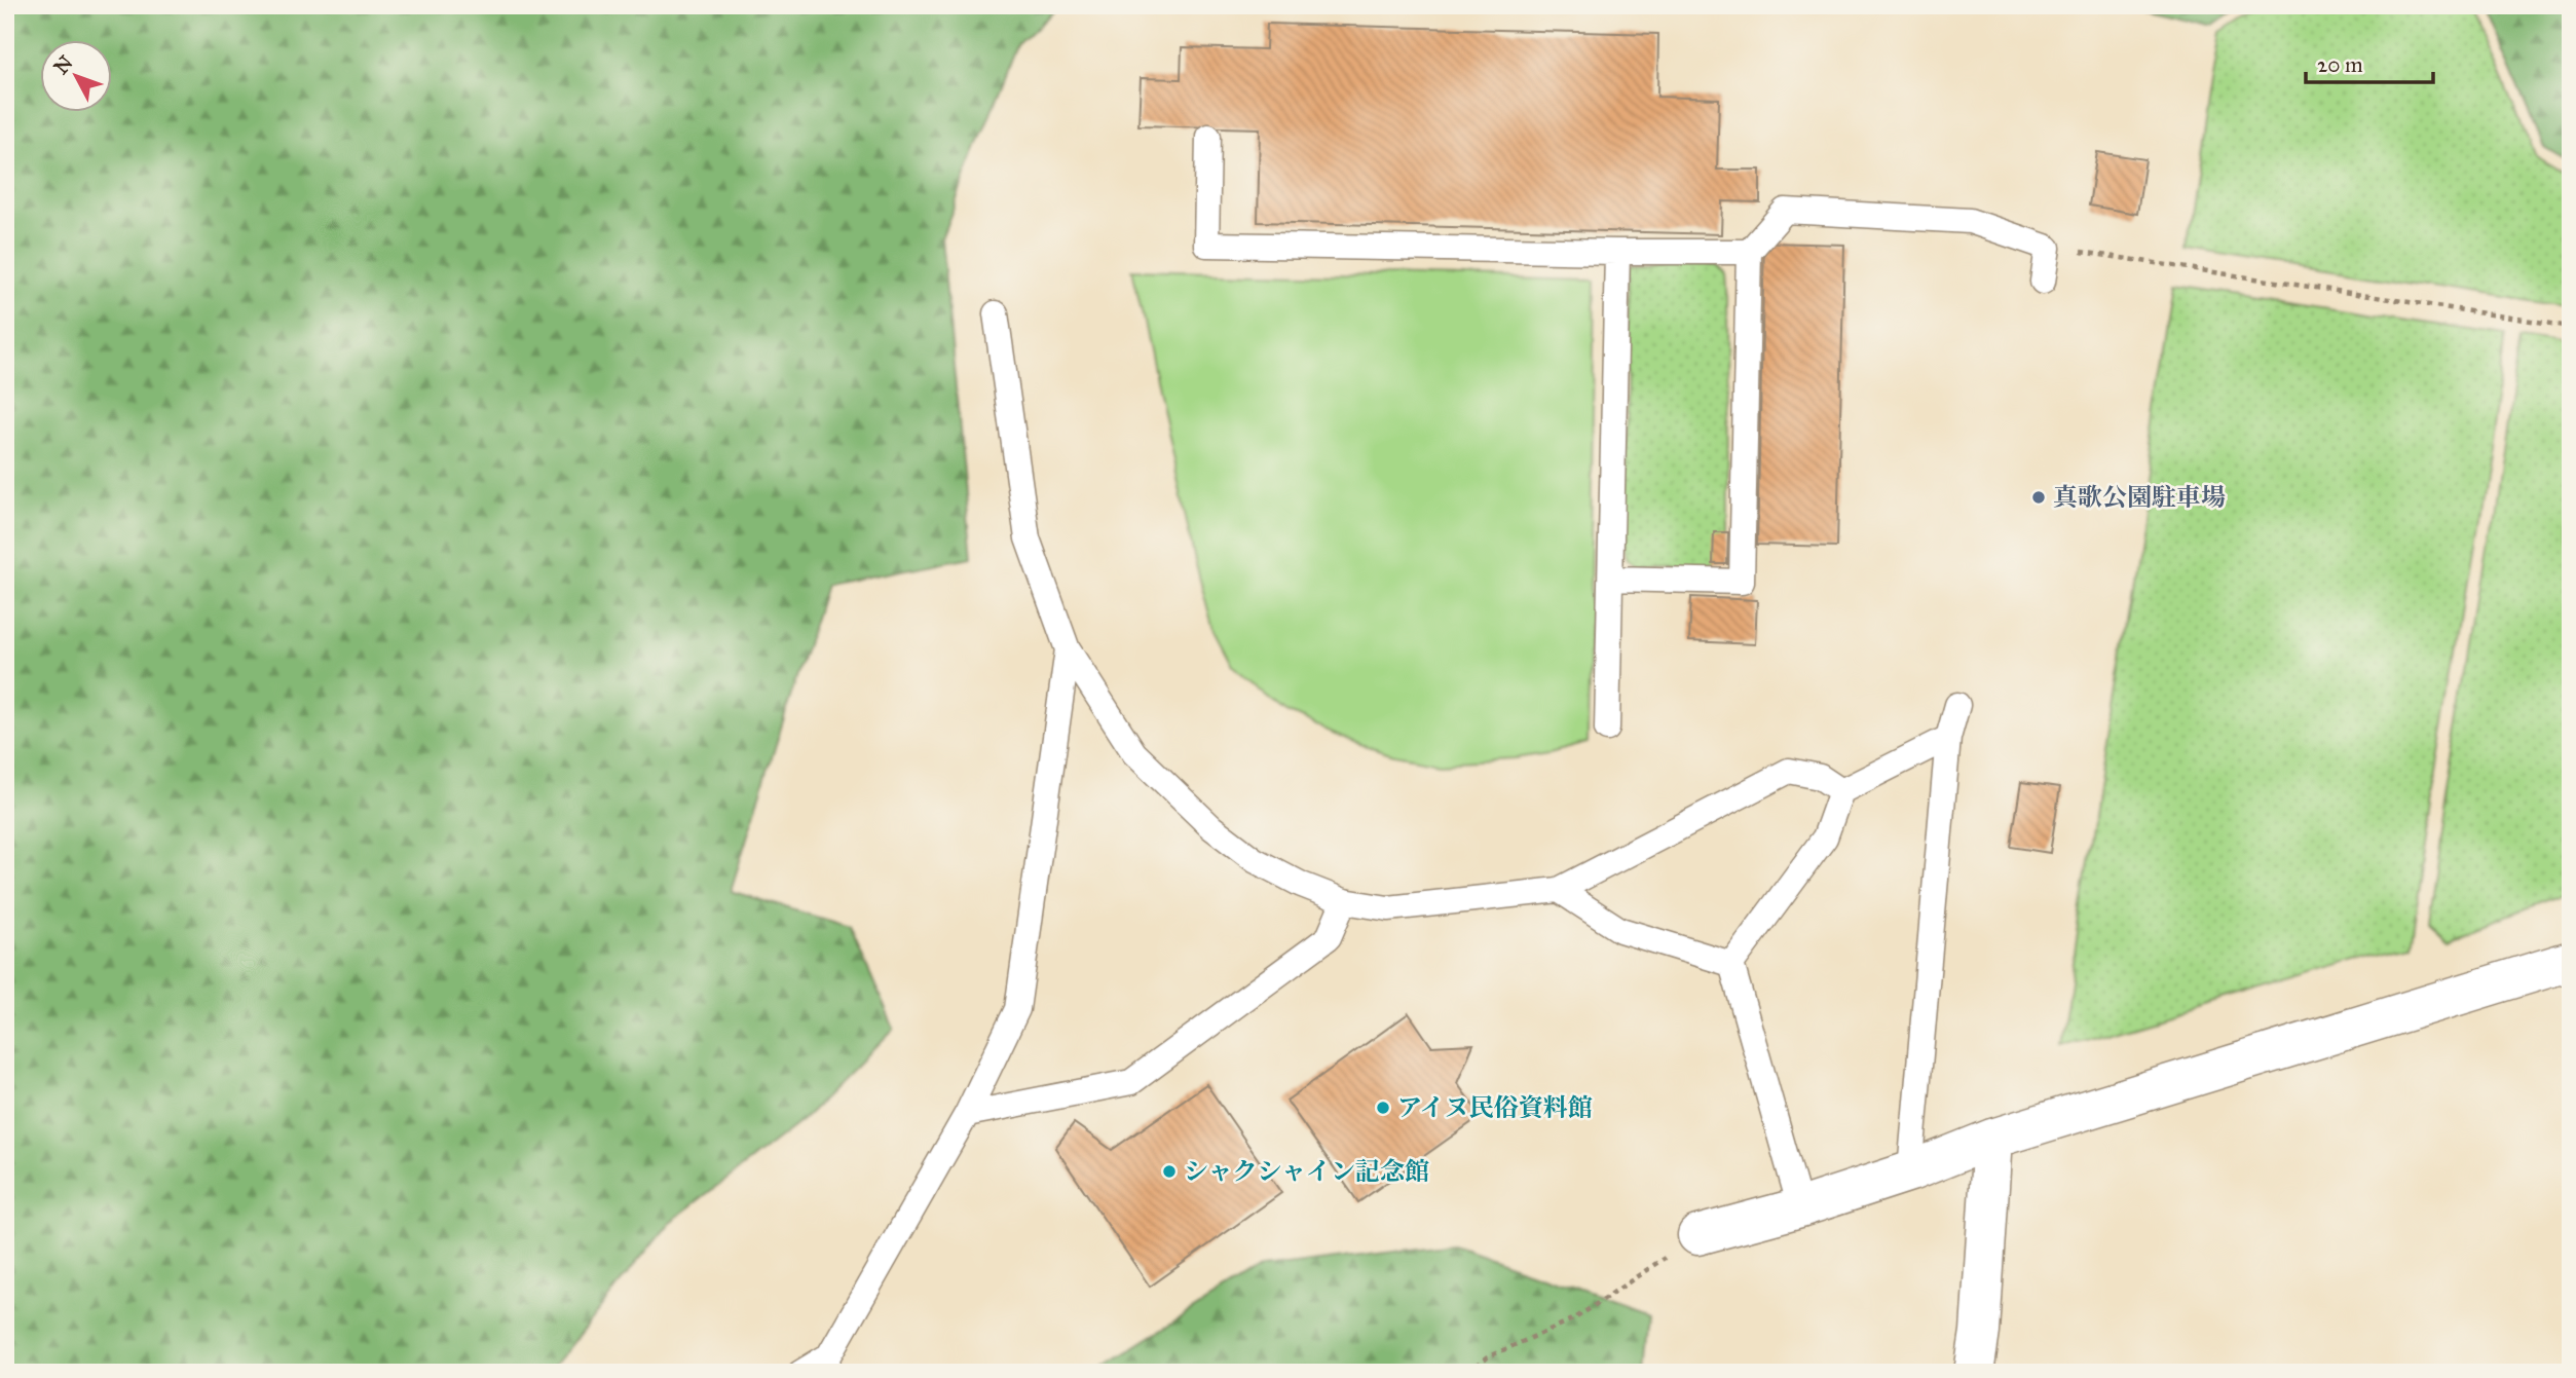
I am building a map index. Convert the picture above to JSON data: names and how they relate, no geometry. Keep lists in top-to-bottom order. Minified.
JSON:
{"places":["真歌公園駐車場","アイヌ民俗資料館","シャクシャイン記念館"],"scale_bar":"20 m","north":"top left"}
